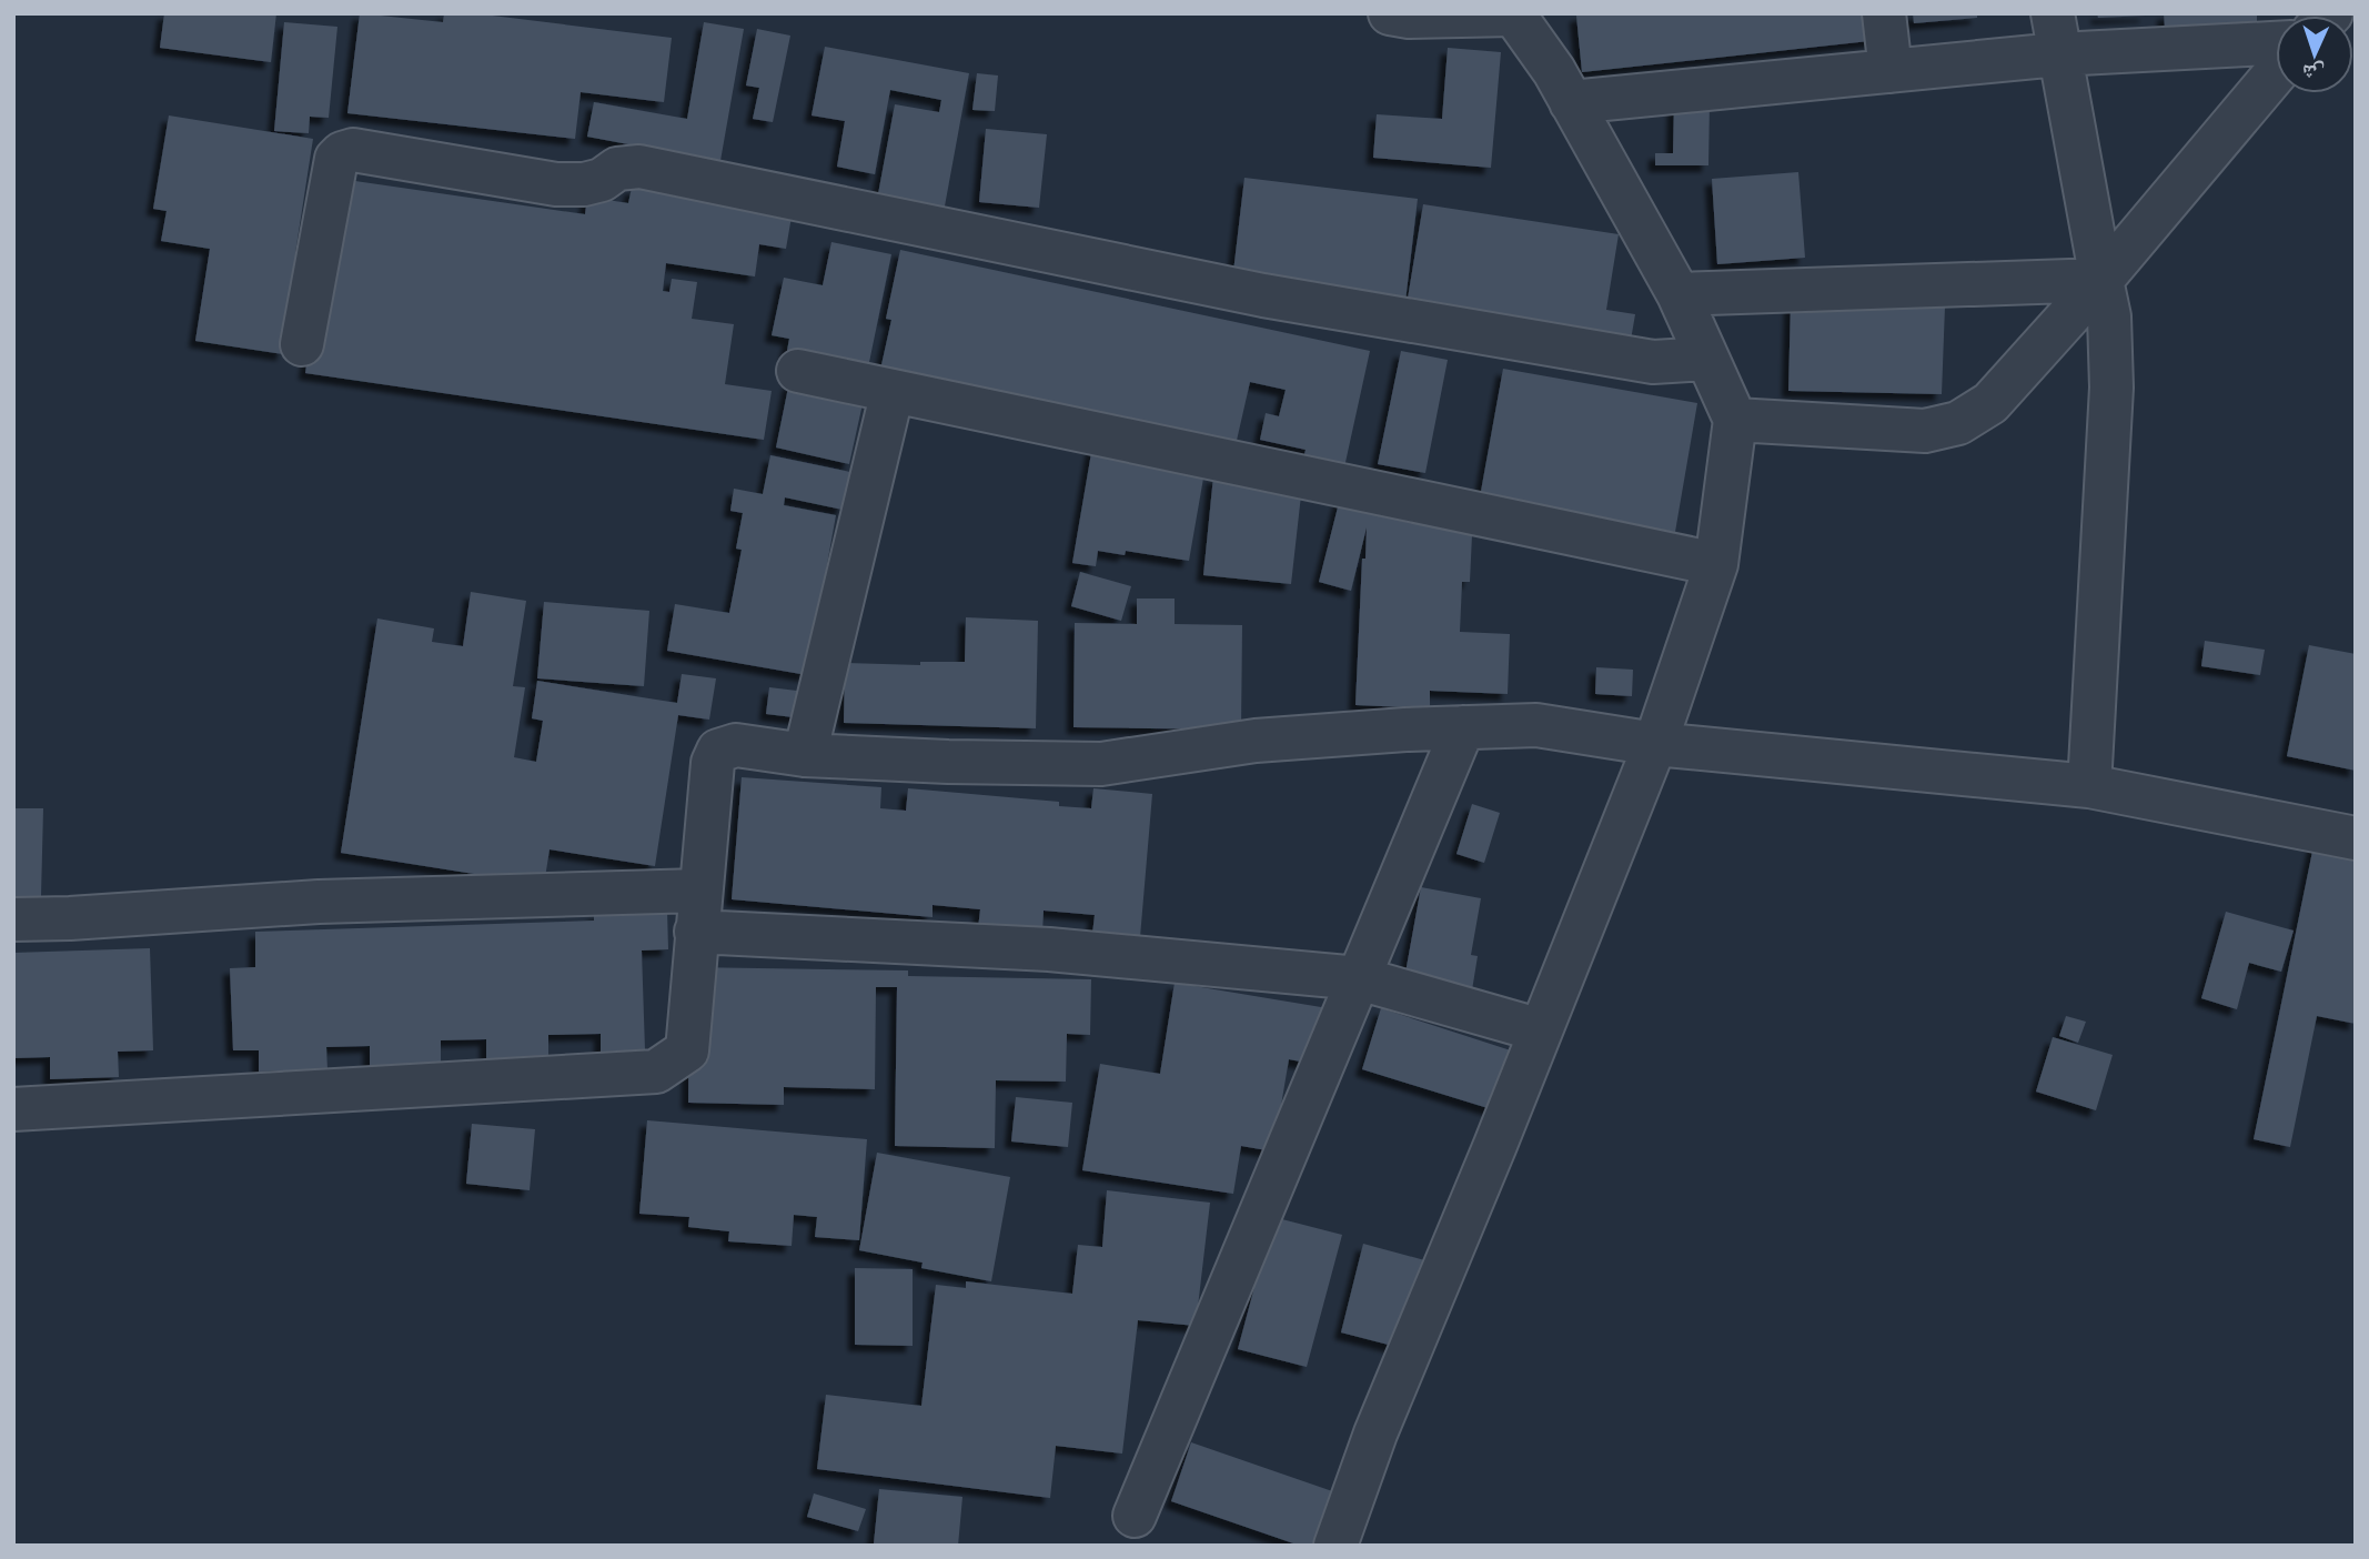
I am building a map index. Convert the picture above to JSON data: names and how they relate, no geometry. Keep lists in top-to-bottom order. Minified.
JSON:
{"north":"bottom"}
